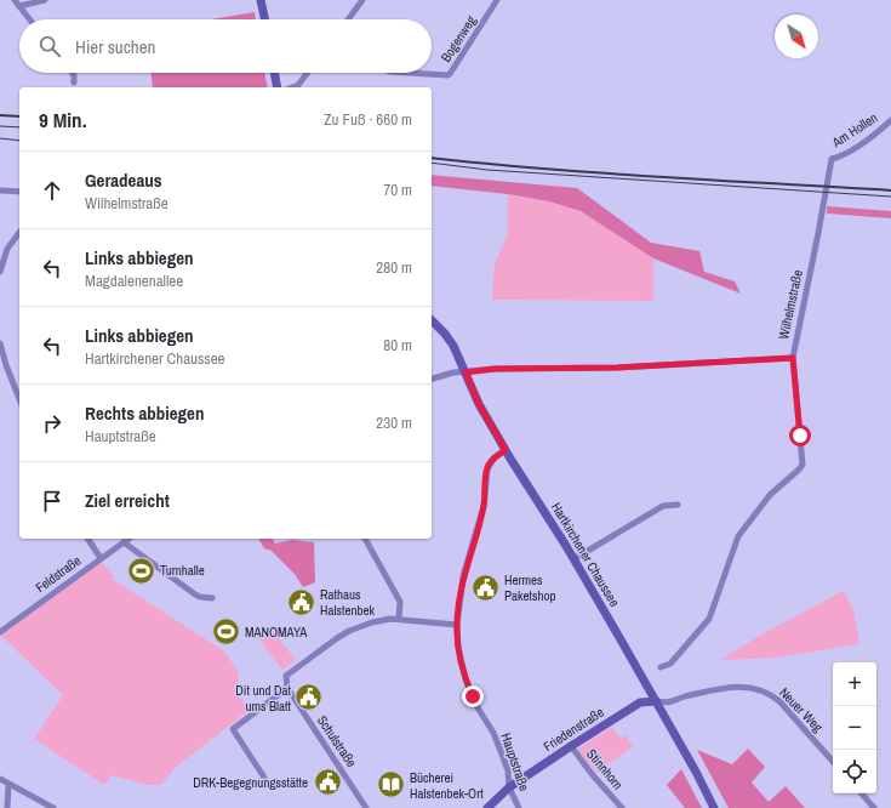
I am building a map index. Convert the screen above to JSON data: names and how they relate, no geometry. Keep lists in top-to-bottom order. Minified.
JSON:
{"streets":{"main road":["Hartkirchener Chaussee","Friedenstraße"],"street":["Bogenweg","Am Hollen","Wilhelmstraße","Feldstraße","Neuer Weg","Schulstraße","Hauptstraße","Stinnhorn"]},"crossings":[["Am Hollen","Wilhelmstraße"],["Hartkirchener Chaussee","Neuer Weg"],["Hartkirchener Chaussee","Friedenstraße"],["Hartkirchener Chaussee","Hauptstraße"],["Neuer Weg","Friedenstraße"],["Friedenstraße","Hauptstraße"],["Friedenstraße","Stinnhorn"]],"places":{"sports":["Turnhalle","MANOMAYA"],"public building":["Hermes Paketshop","Rathaus Halstenbek","Dit und Dat ums Blatt","DRK-Begegnungsstätte"],"library":["Bücherei Halstenbek-Ort"]},"north":"bottom right","page":{"search":"Hier suchen","heading":["9 Min.","Zu Fuß · 660 m"],"list":[["Geradeaus","Wilhelmstraße","70 m"],["Links abbiegen","Magdalenenallee","280 m"],["Links abbiegen","Hartkirchener Chaussee","80 m"],["Rechts abbiegen","Hauptstraße","230 m"],"Ziel erreicht"],"map_buttons":["+","−"]}}
